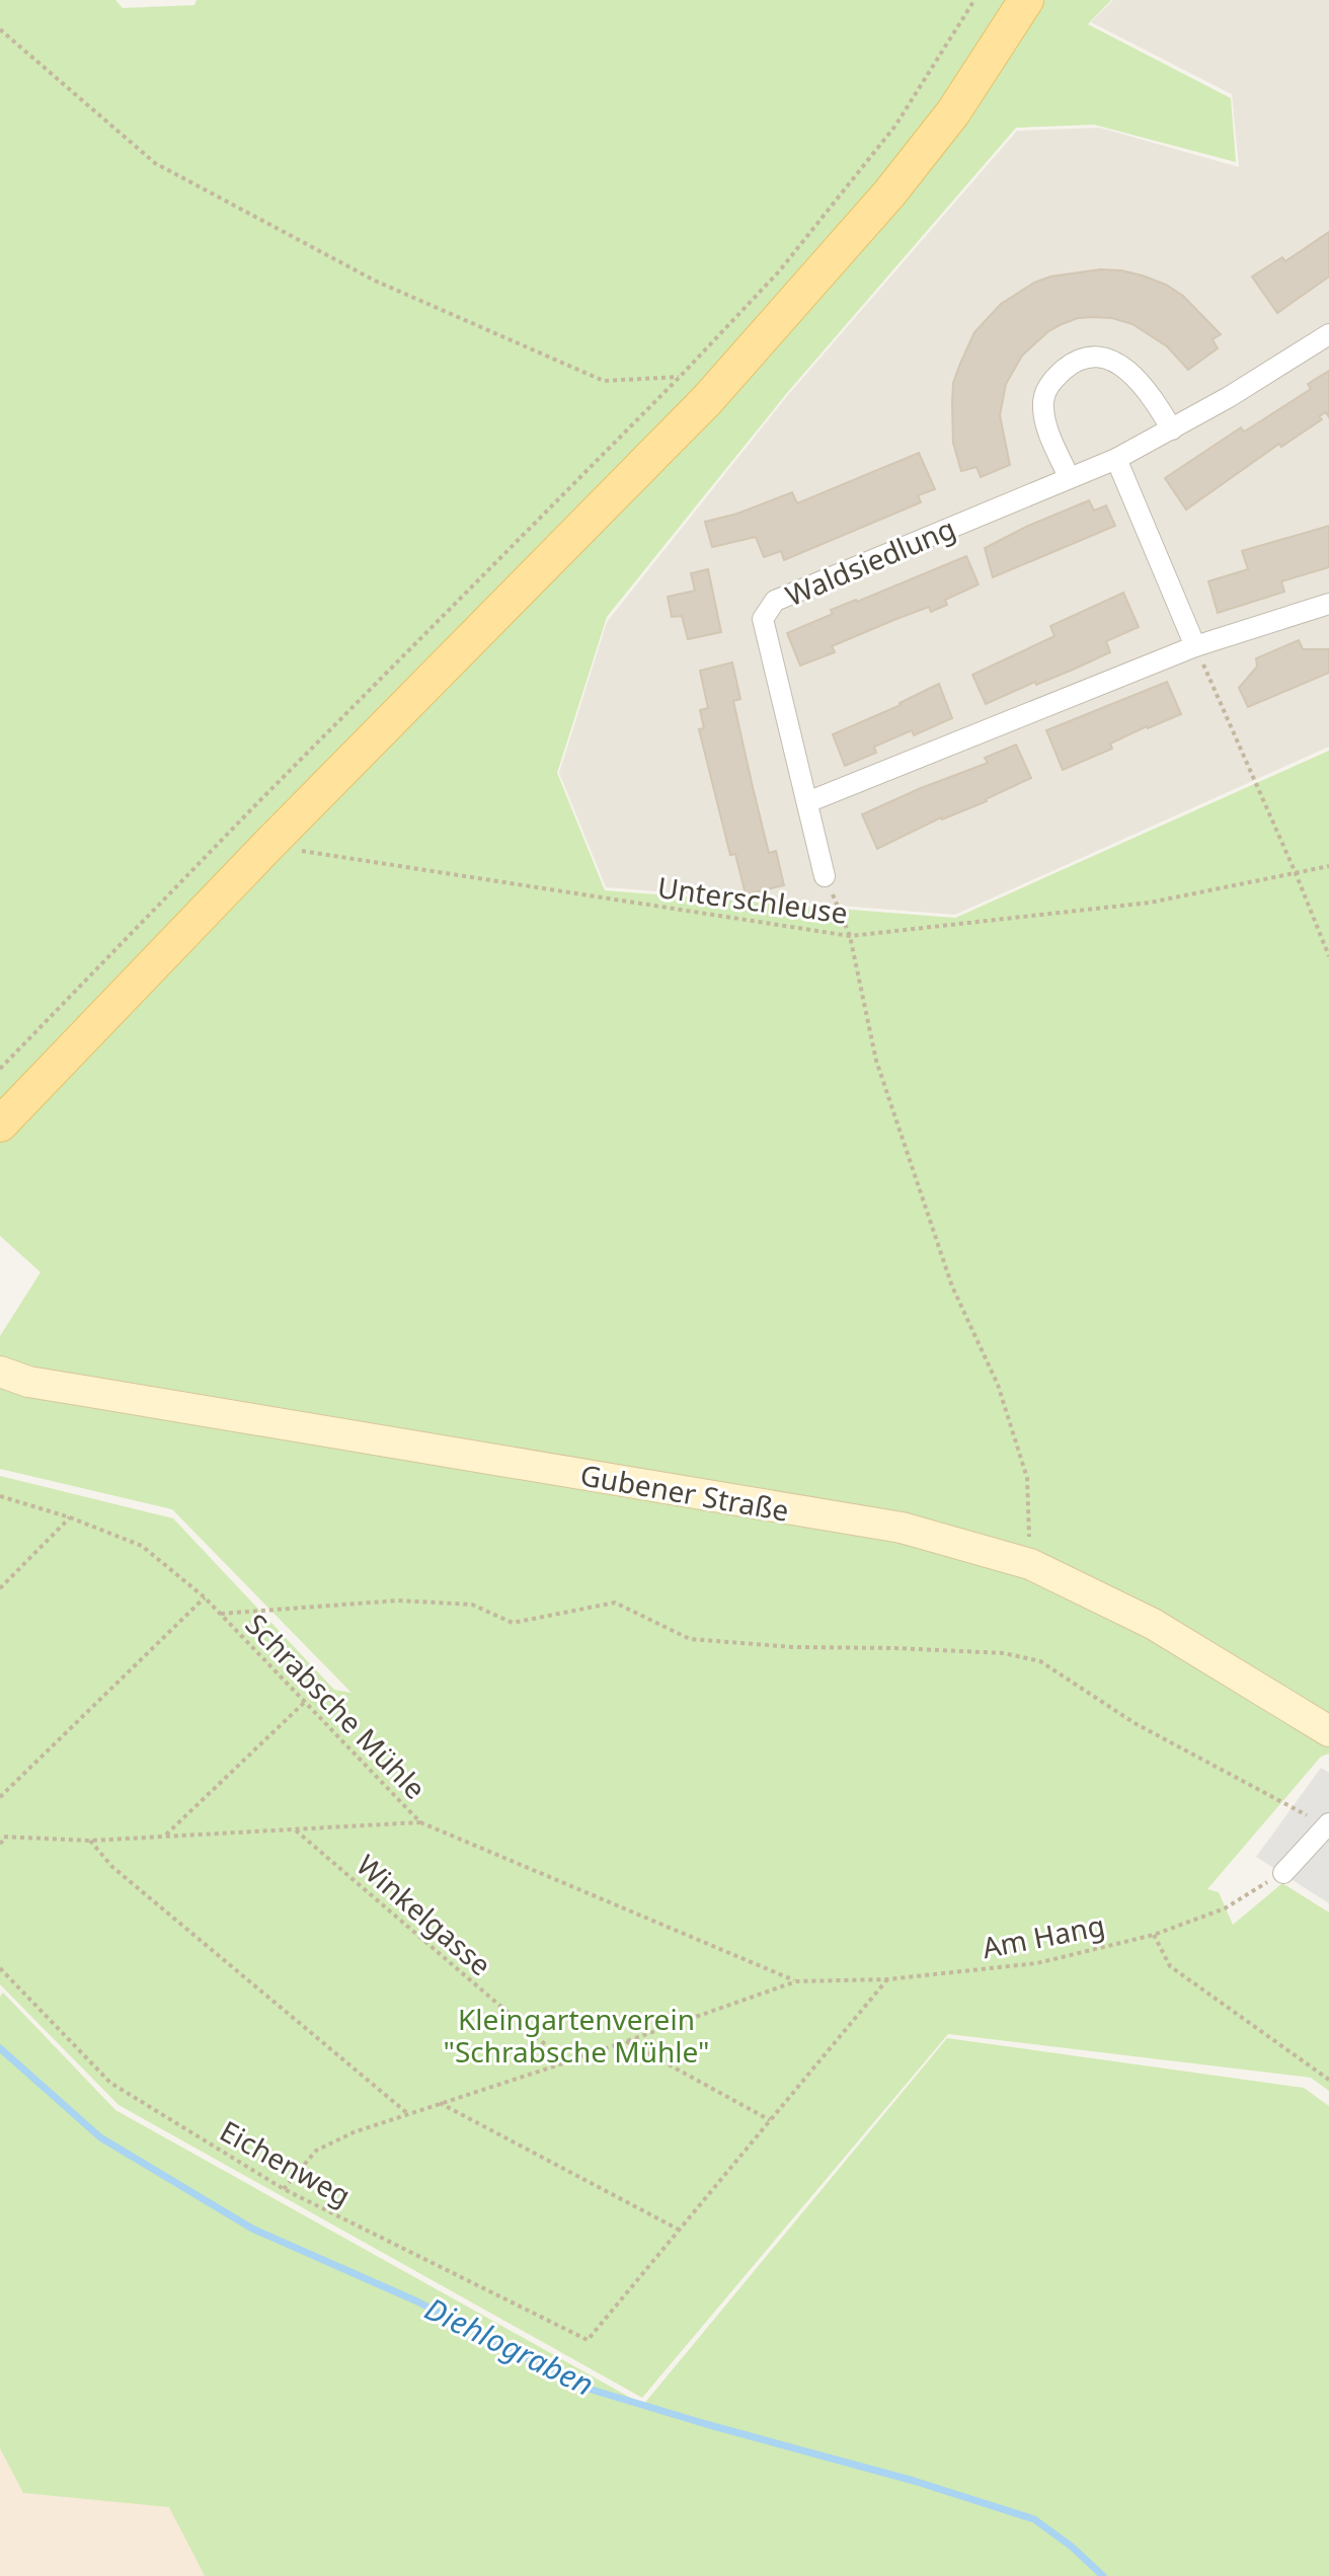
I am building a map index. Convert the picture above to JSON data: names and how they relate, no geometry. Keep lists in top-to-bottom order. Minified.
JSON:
{"streets":{"main road":["Gubener Straße"],"street":["Waldsiedlung"],"path":["Unterschleuse","Schrabsche Mühle","Winkelgasse","Am Hang","Eichenweg"]},"crossings":[["Schrabsche Mühle","Winkelgasse"]],"water":["Diehlograben"],"parks":["Kleingartenverein \"Schrabsche Mühle\""]}
